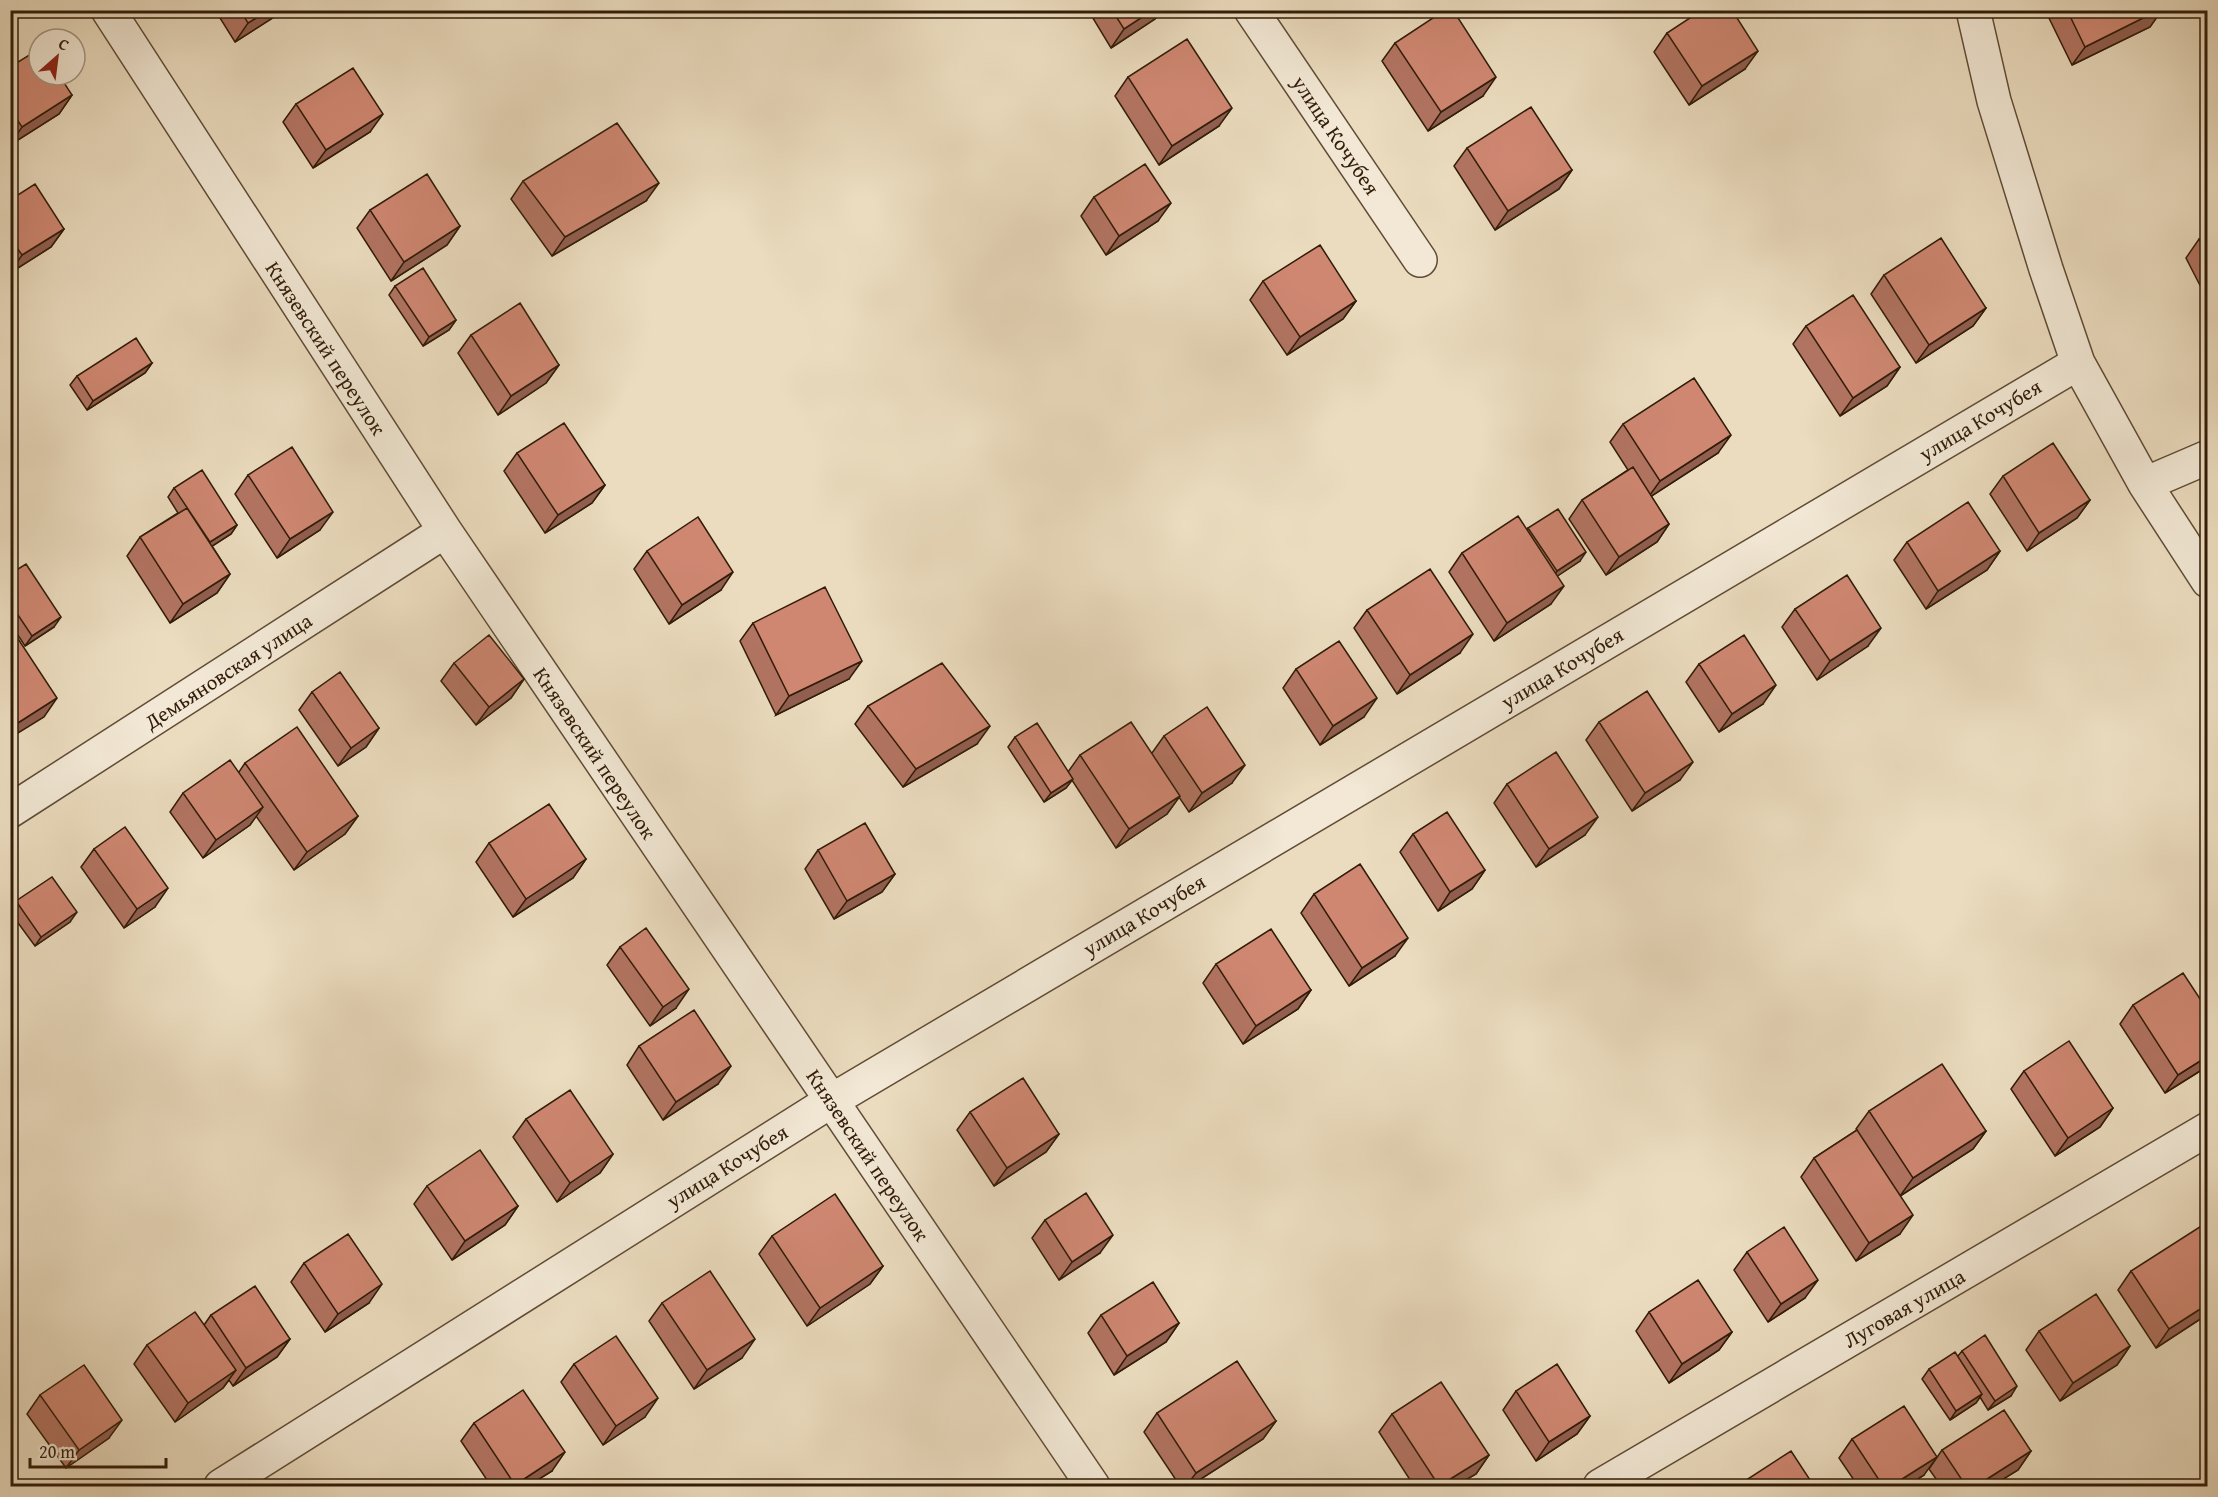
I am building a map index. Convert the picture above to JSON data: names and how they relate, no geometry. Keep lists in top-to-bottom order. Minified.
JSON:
{"streets":{"street":["улица Кочубея","Князевский переулок","Демьяновская улица","Луговая улица"]},"crossings":[["улица Кочубея","Князевский переулок"],["Князевский переулок","Демьяновская улица"]],"scale_bar":"20 m","north":"top right"}
